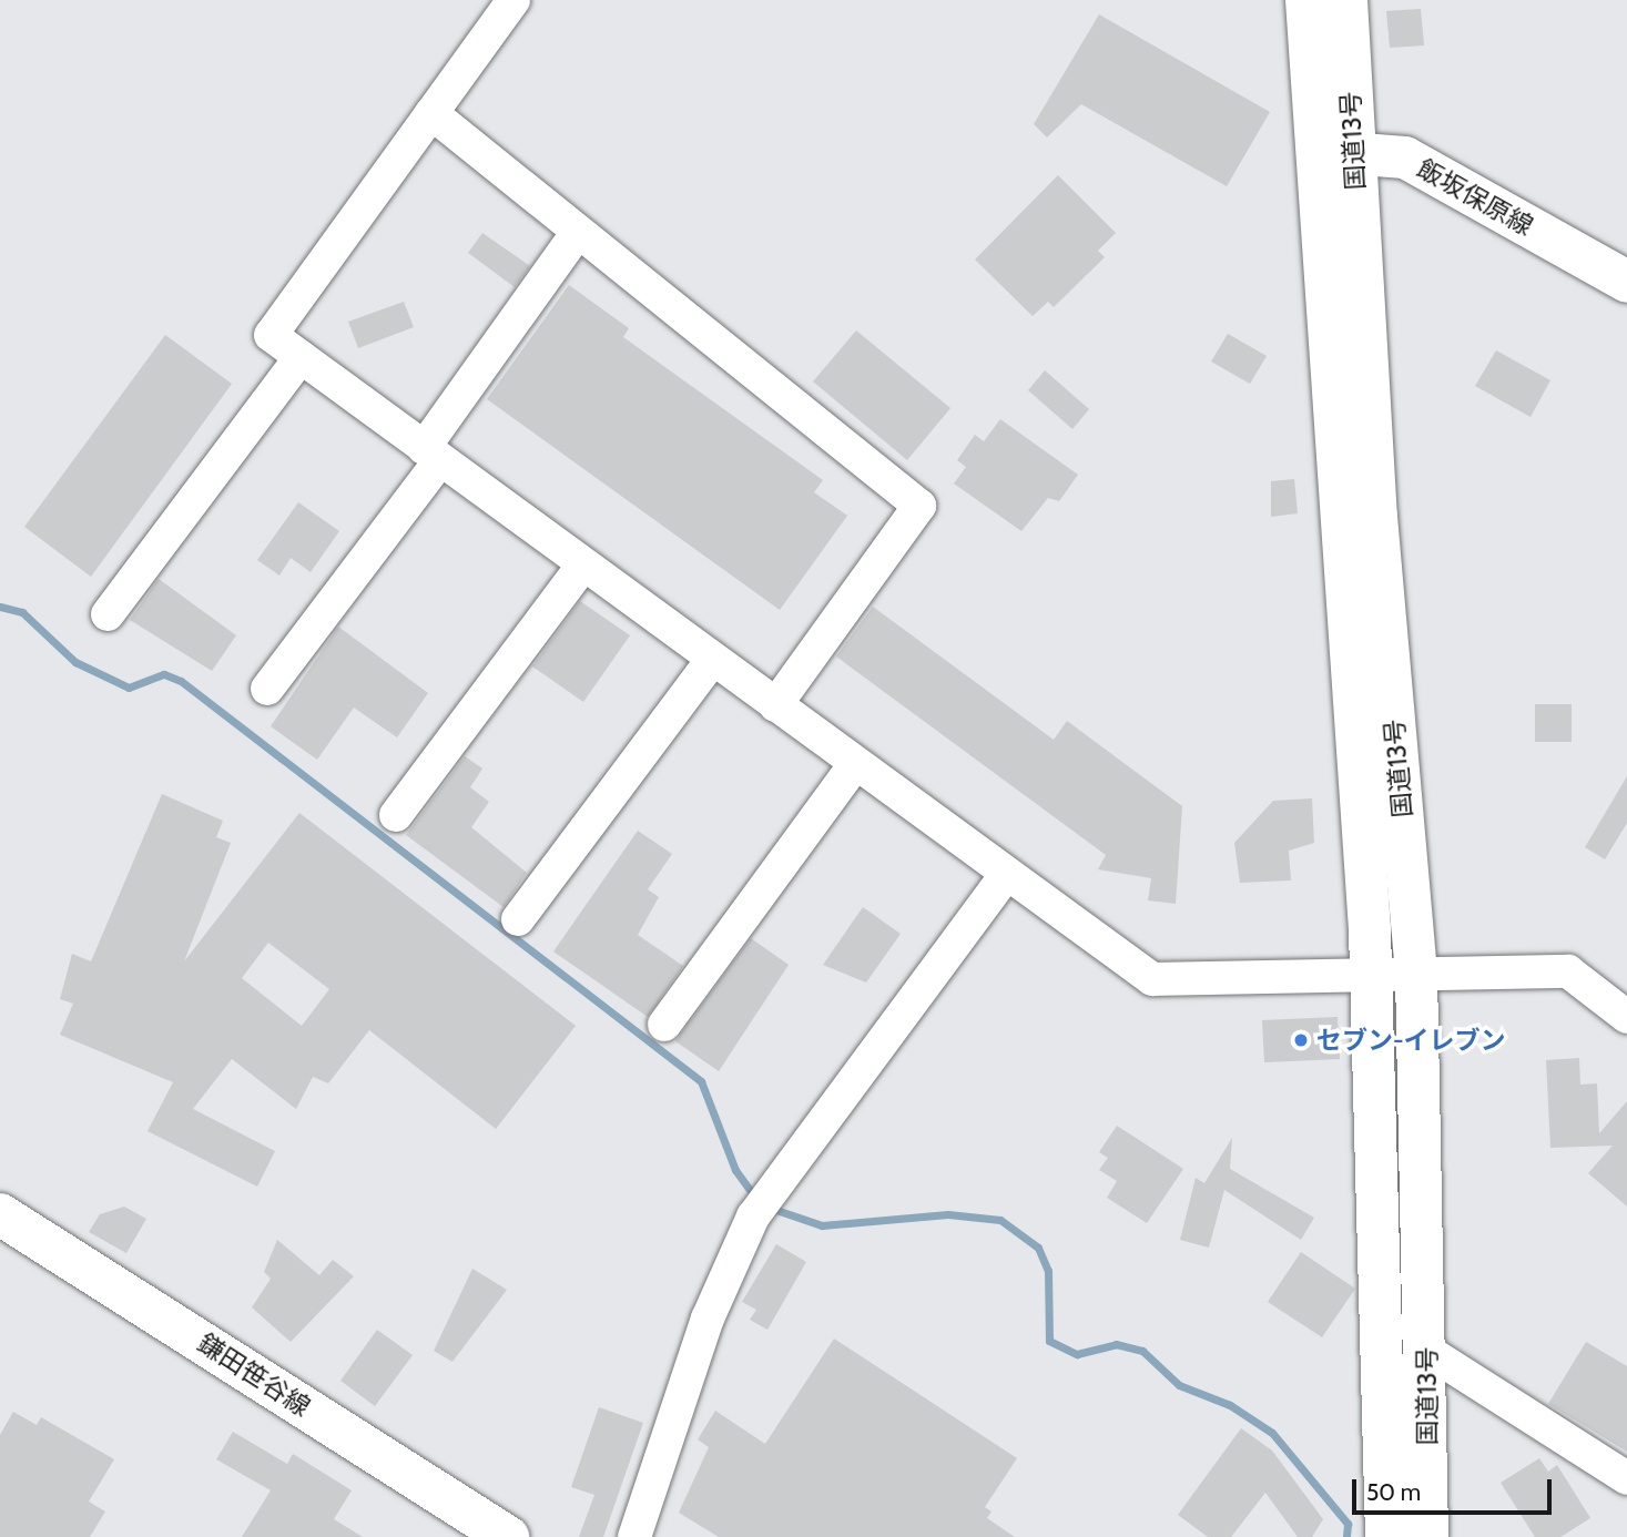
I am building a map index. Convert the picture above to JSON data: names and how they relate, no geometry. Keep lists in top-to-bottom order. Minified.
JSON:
{"streets":{"main road":["国道13号","飯坂保原線","鎌田笹谷線"]},"crossings":[["国道13号","飯坂保原線"]],"places":["セブン-イレブン"],"scale_bar":"50 m"}
